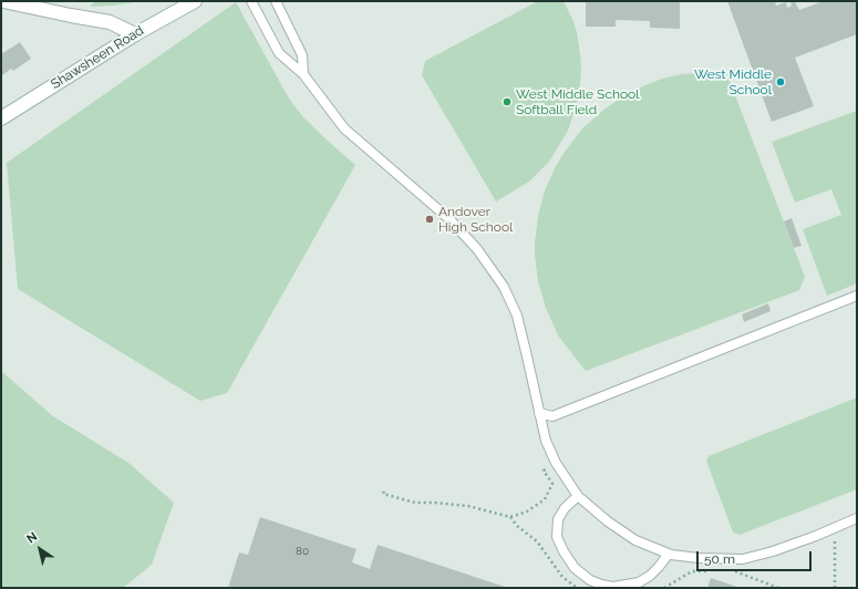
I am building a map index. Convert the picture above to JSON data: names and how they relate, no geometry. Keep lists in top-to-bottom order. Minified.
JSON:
{"streets":{"main road":["Shawsheen Road"]},"places":["West Middle School","West Middle School Softball Field","Andover High School"],"house_numbers":["80"],"scale_bar":"50 m","north":"top left"}
